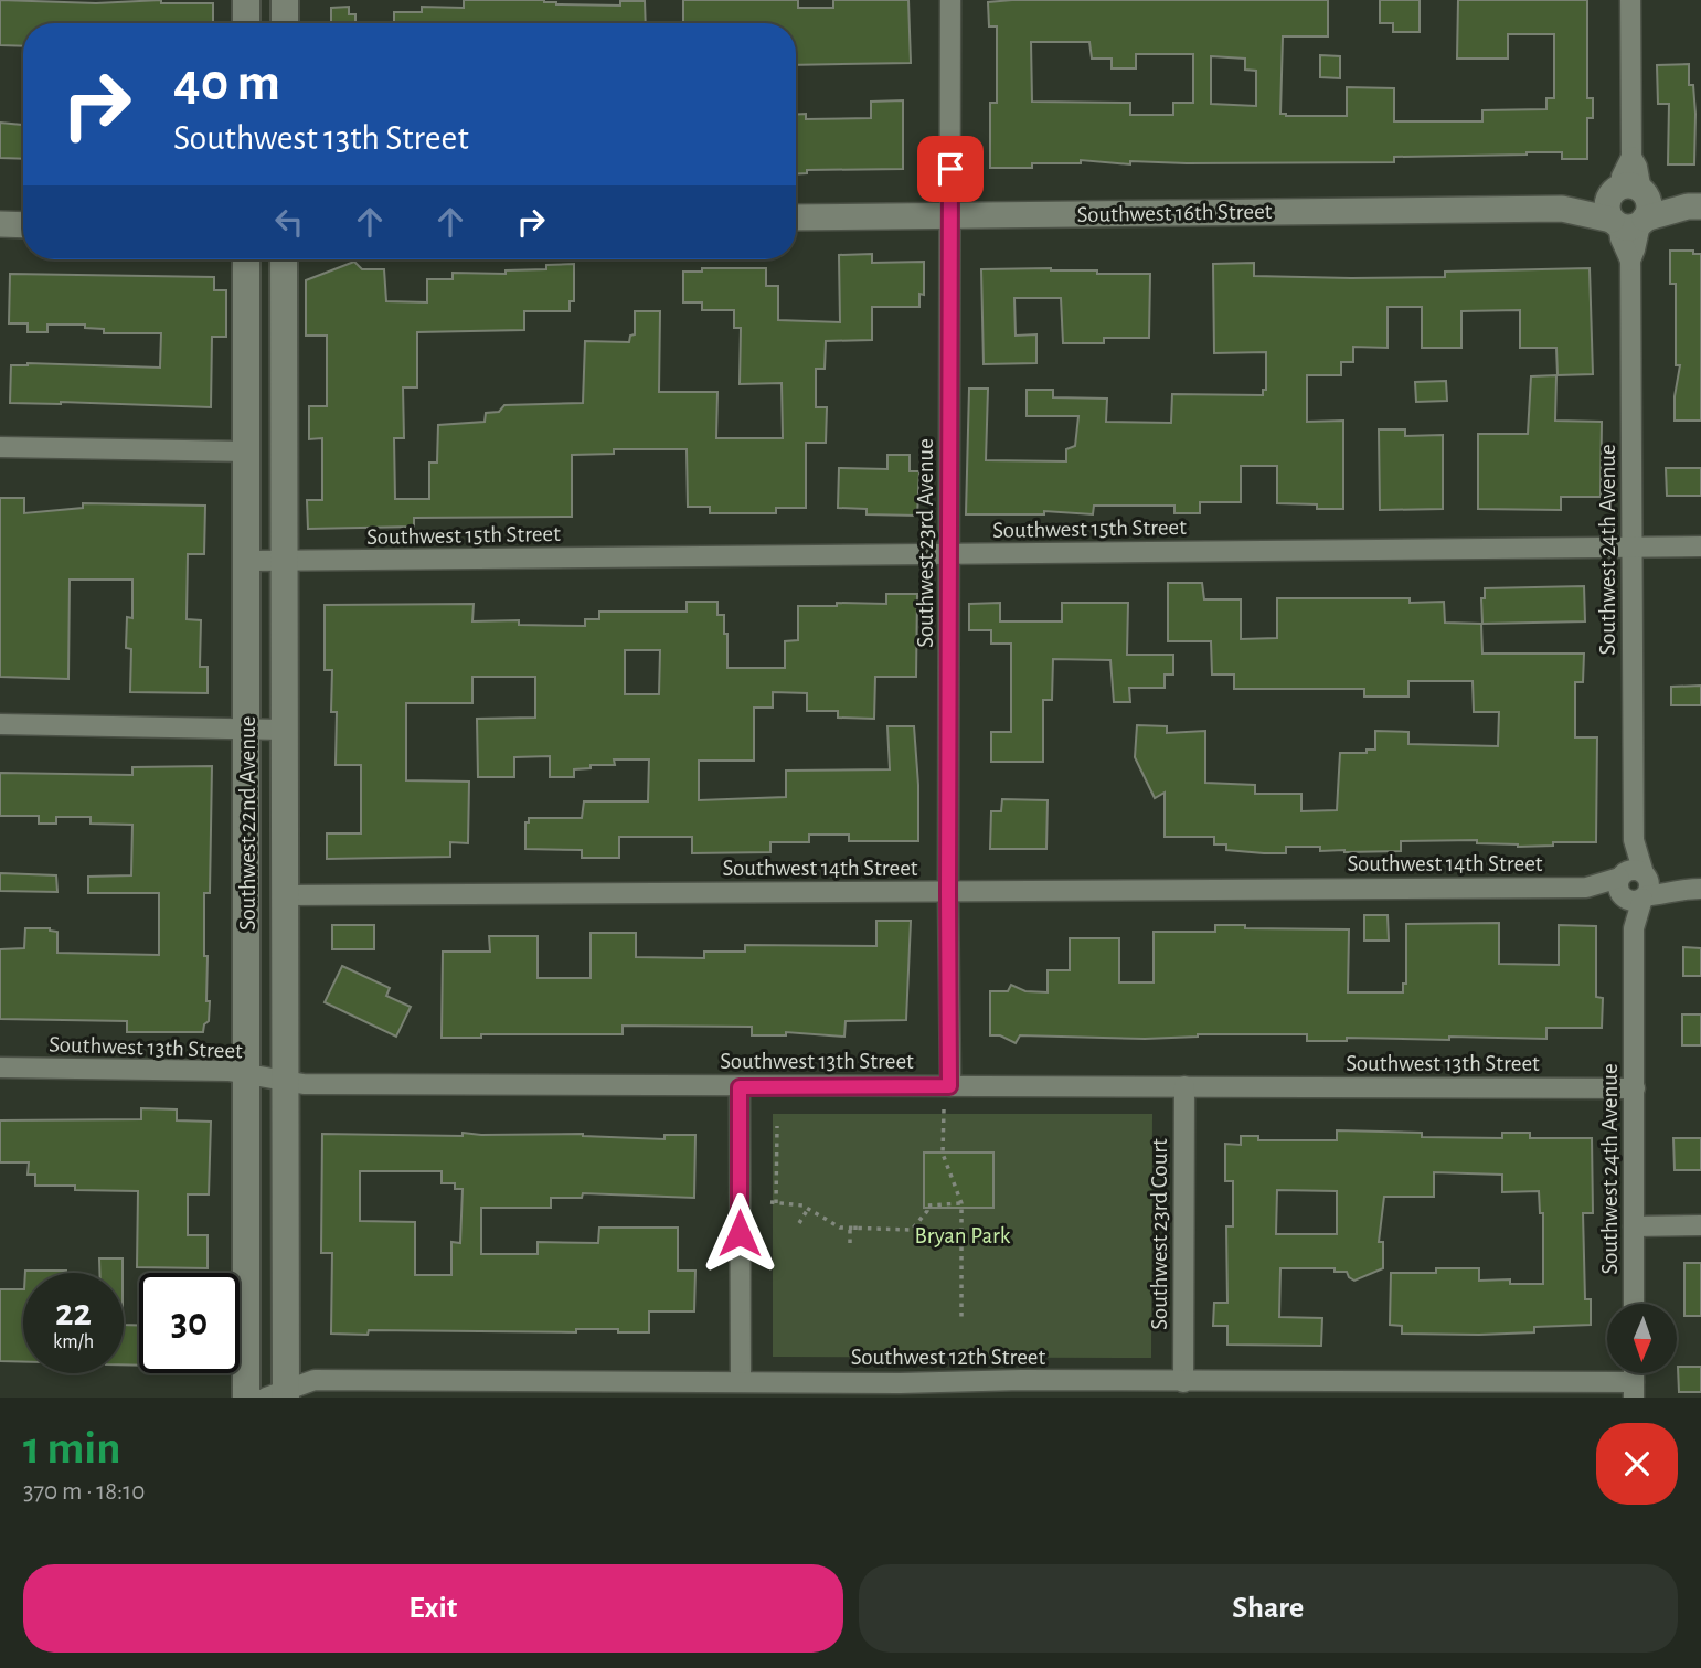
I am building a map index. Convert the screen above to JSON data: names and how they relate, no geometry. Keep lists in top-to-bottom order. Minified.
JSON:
{"streets":{"main road":["Southwest 22nd Avenue"],"street":["Southwest 16th Street","Southwest 15th Street","Southwest 23rd Avenue","Southwest 24th Avenue","Southwest 14th Street","Southwest 13th Street","Southwest 23rd Court","Southwest 12th Street"]},"crossings":[["Southwest 16th Street","Southwest 23rd Avenue"],["Southwest 16th Street","Southwest 24th Avenue"],["Southwest 15th Street","Southwest 23rd Avenue"],["Southwest 15th Street","Southwest 24th Avenue"],["Southwest 15th Street","Southwest 22nd Avenue"],["Southwest 23rd Avenue","Southwest 14th Street"],["Southwest 23rd Avenue","Southwest 13th Street"],["Southwest 24th Avenue","Southwest 14th Street"],["Southwest 24th Avenue","Southwest 13th Street"],["Southwest 22nd Avenue","Southwest 14th Street"],["Southwest 22nd Avenue","Southwest 13th Street"],["Southwest 22nd Avenue","Southwest 12th Street"],["Southwest 13th Street","Southwest 23rd Court"],["Southwest 23rd Court","Southwest 12th Street"]],"parks":["Bryan Park"],"north":"bottom","page":{"turn":["40 m","Southwest 13th Street"],"speed":"22 km/h","limit":"30","heading":["1 min","370 m · 18:10"],"buttons":["Exit","Share"]}}
